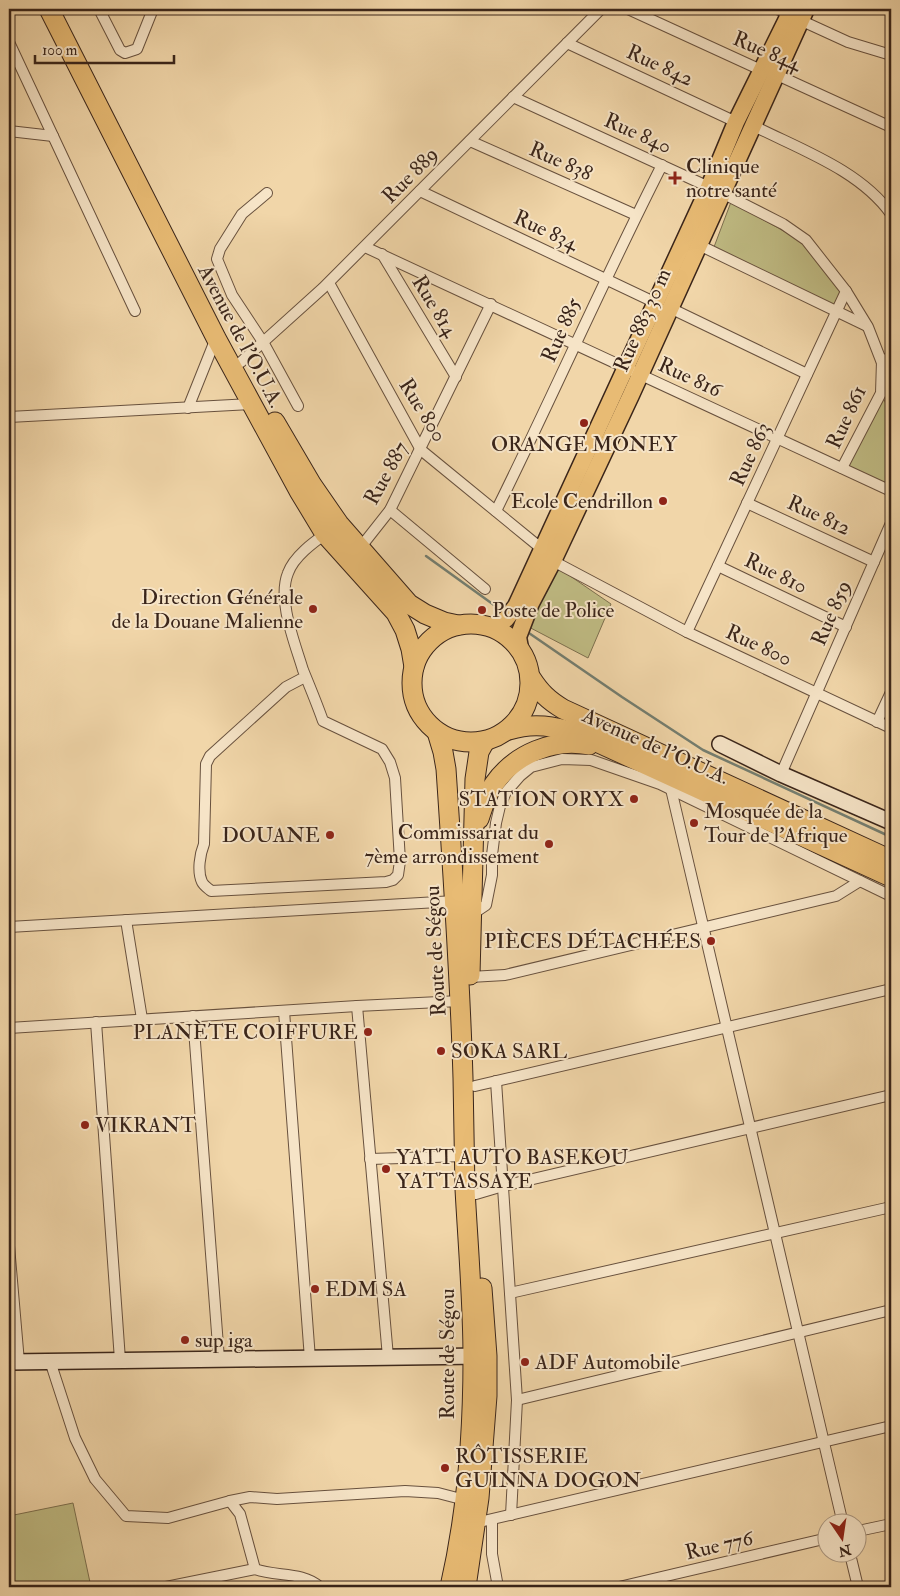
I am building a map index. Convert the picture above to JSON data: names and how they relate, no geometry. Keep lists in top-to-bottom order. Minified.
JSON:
{"streets":{"highway":["Avenue de l'O.U.A.","Route de Ségou"],"main road":["Rue 883 30 m"],"street":["Rue 844","Rue 842","Rue 840","Rue 838","Rue 889","Rue 834","Rue 814","Rue 885","Rue 816","Rue 800","Rue 861","Rue 863","Rue 887","Rue 812","Rue 810","Rue 859","Rue 776"]},"crossings":[["Rue 844","Rue 883 30 m"],["Rue 842","Rue 889"],["Rue 842","Rue 883 30 m"],["Rue 840","Rue 889"],["Rue 840","Rue 883 30 m"],["Rue 840","Rue 885"],["Rue 840","Rue 861"],["Rue 840","Rue 863"],["Rue 838","Rue 889"],["Rue 838","Rue 885"],["Rue 889","Rue 834"],["Rue 889","Avenue de l'O.U.A."],["Rue 889","Rue 816"],["Rue 889","Rue 800"],["Rue 834","Rue 883 30 m"],["Rue 834","Rue 885"],["Rue 834","Rue 863"],["Rue 814","Rue 816"],["Rue 814","Rue 887"],["Rue 883 30 m","Rue 816"],["Rue 883 30 m","Rue 800"],["Rue 885","Rue 816"],["Rue 885","Rue 800"],["Avenue de l'O.U.A.","Rue 887"],["Avenue de l'O.U.A.","Rue 859"],["Avenue de l'O.U.A.","Route de Ségou"],["Rue 816","Rue 861"],["Rue 816","Rue 863"],["Rue 816","Rue 887"],["Rue 800","Rue 863"],["Rue 800","Rue 887"],["Rue 800","Rue 859"],["Rue 863","Rue 812"],["Rue 863","Rue 810"],["Rue 812","Rue 859"],["Rue 810","Rue 859"]],"places":{"health":["Clinique notre santé"],"other":["ORANGE MONEY","Ecole Cendrillon","Direction Générale de la Douane Malienne","Poste de Police","STATION ORYX","Mosquée de la Tour de l'Afrique","DOUANE","Commissariat du 7ème arrondissement","PIÈCES DÉTACHÉES","PLANÈTE COIFFURE","SOKA SARL","VIKRANT","YATT AUTO BASEKOU YATTASSAYE","EDM SA","sup iga","ADF Automobile","RÔTISSERIE GUINNA DOGON"]},"scale_bar":"100 m","north":"bottom"}
